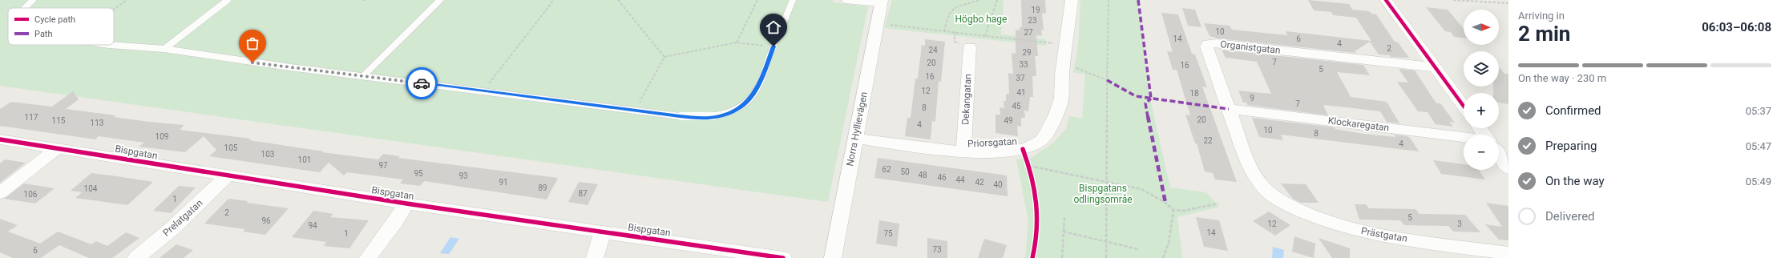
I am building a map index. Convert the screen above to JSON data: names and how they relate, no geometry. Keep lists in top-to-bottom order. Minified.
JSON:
{"streets":{"street":["Organistgatan","Dekangatan","Klockaregatan","Norra Hyllievägen","Priorsgatan","Bispgatan","Prelatgatan","Prästgatan"]},"crossings":[["Organistgatan","Klockaregatan"],["Organistgatan","Prästgatan"],["Dekangatan","Priorsgatan"],["Norra Hyllievägen","Priorsgatan"],["Bispgatan","Prelatgatan"]],"parks":["Högbo hage","Bispgatans odlingsområe"],"house_numbers":["19","23","10","27","14","6","4","2","24","29","7","20","33","16","5","16","37","12","41","18","9","7","45","8","117","20","115","49","113","4","10","8","109","22","4","105","103","101","97","62","50","95","48","93","46","44","91","42","40","89","104","87","106","1","2","5","96","12","3","94","14","1","75","73","6"],"legend":["Cycle path","Path"],"north":"right","page":{"heading":["2 min","Arriving in","06:03–06:08"],"map_buttons":["+","−"],"bar":"On the way · 230 m","list":[["Confirmed","05:37"],["Preparing","05:47"],["On the way","05:49"],"Delivered"]}}
